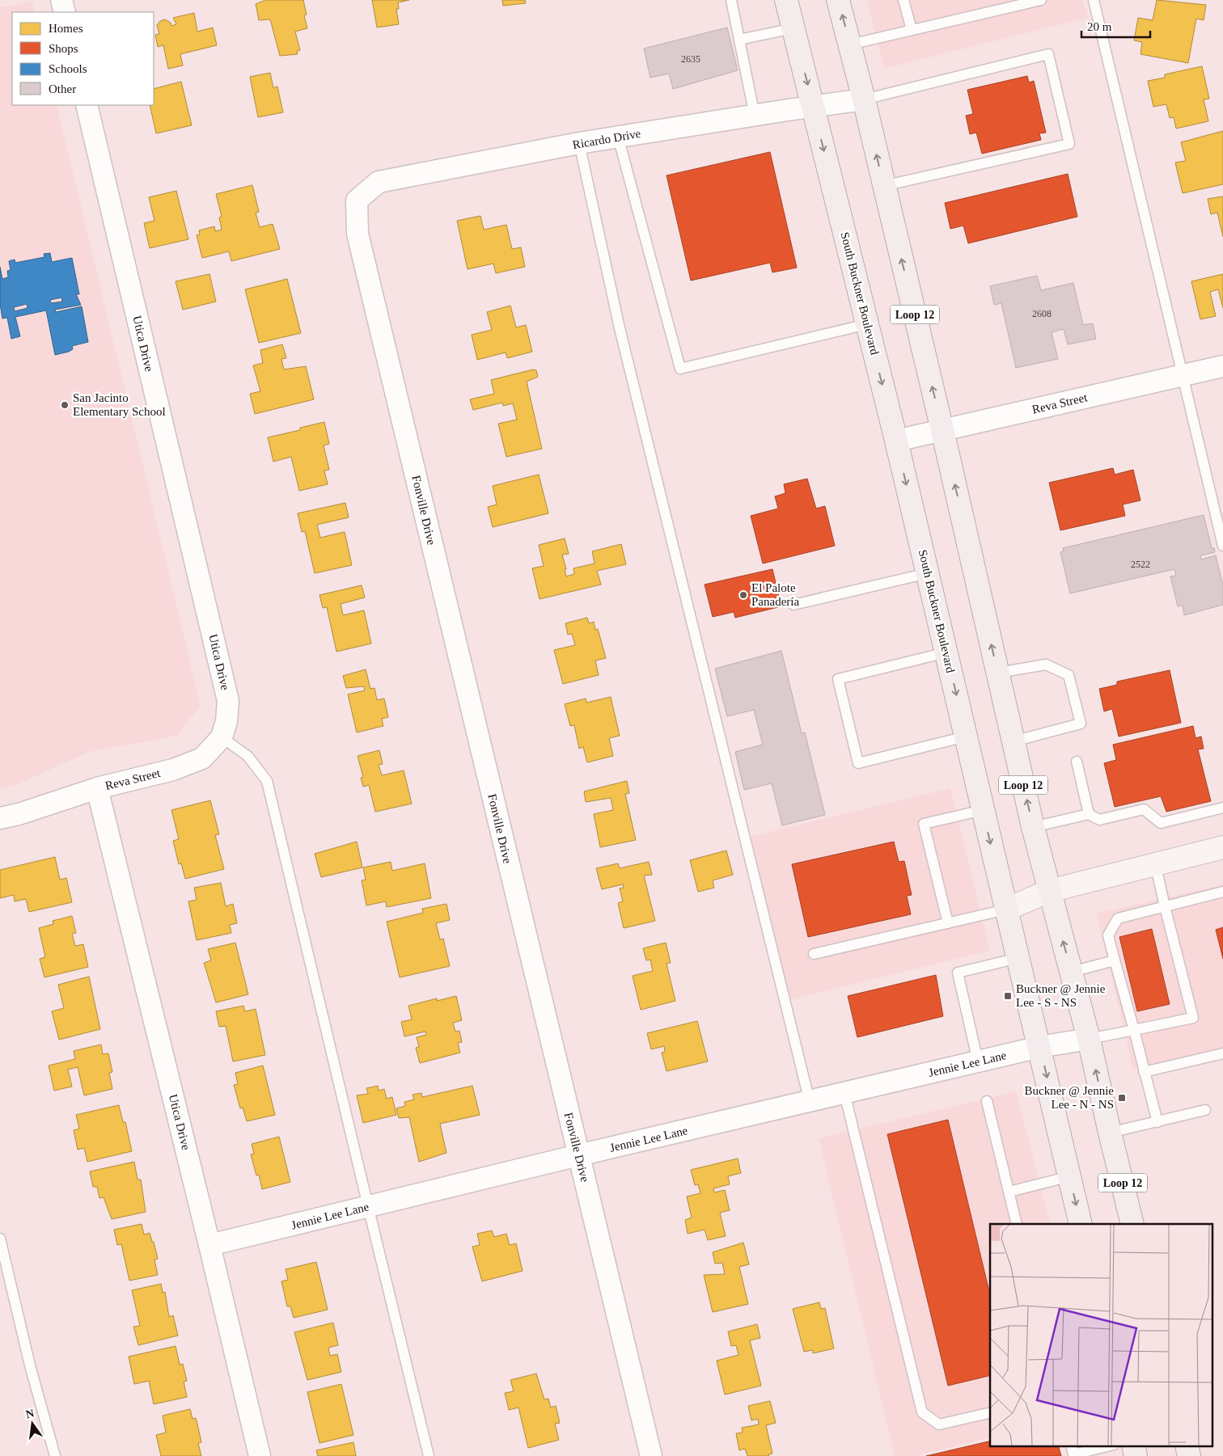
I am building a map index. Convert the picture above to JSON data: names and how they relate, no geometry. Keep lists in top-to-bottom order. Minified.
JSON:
{"streets":{"main road":["South Buckner Boulevard","Loop 12"],"street":["Ricardo Drive","Utica Drive","Reva Street","Fonville Drive","Jennie Lee Lane"]},"crossings":[["Ricardo Drive","South Buckner Boulevard"],["Ricardo Drive","Loop 12"],["Ricardo Drive","Fonville Drive"],["South Buckner Boulevard","Reva Street"],["South Buckner Boulevard","Jennie Lee Lane"],["Loop 12","Reva Street"],["Loop 12","Jennie Lee Lane"],["Utica Drive","Reva Street"],["Utica Drive","Jennie Lee Lane"],["Fonville Drive","Jennie Lee Lane"]],"places":{"other":["San Jacinto Elementary School","El Palote Panadería"],"transit":["Buckner @ Jennie Lee - S - NS","Buckner @ Jennie Lee - N - NS"]},"house_numbers":["2635","2608","2522"],"legend":["Homes","Shops","Schools","Other"],"scale_bar":"20 m","north":"top"}
